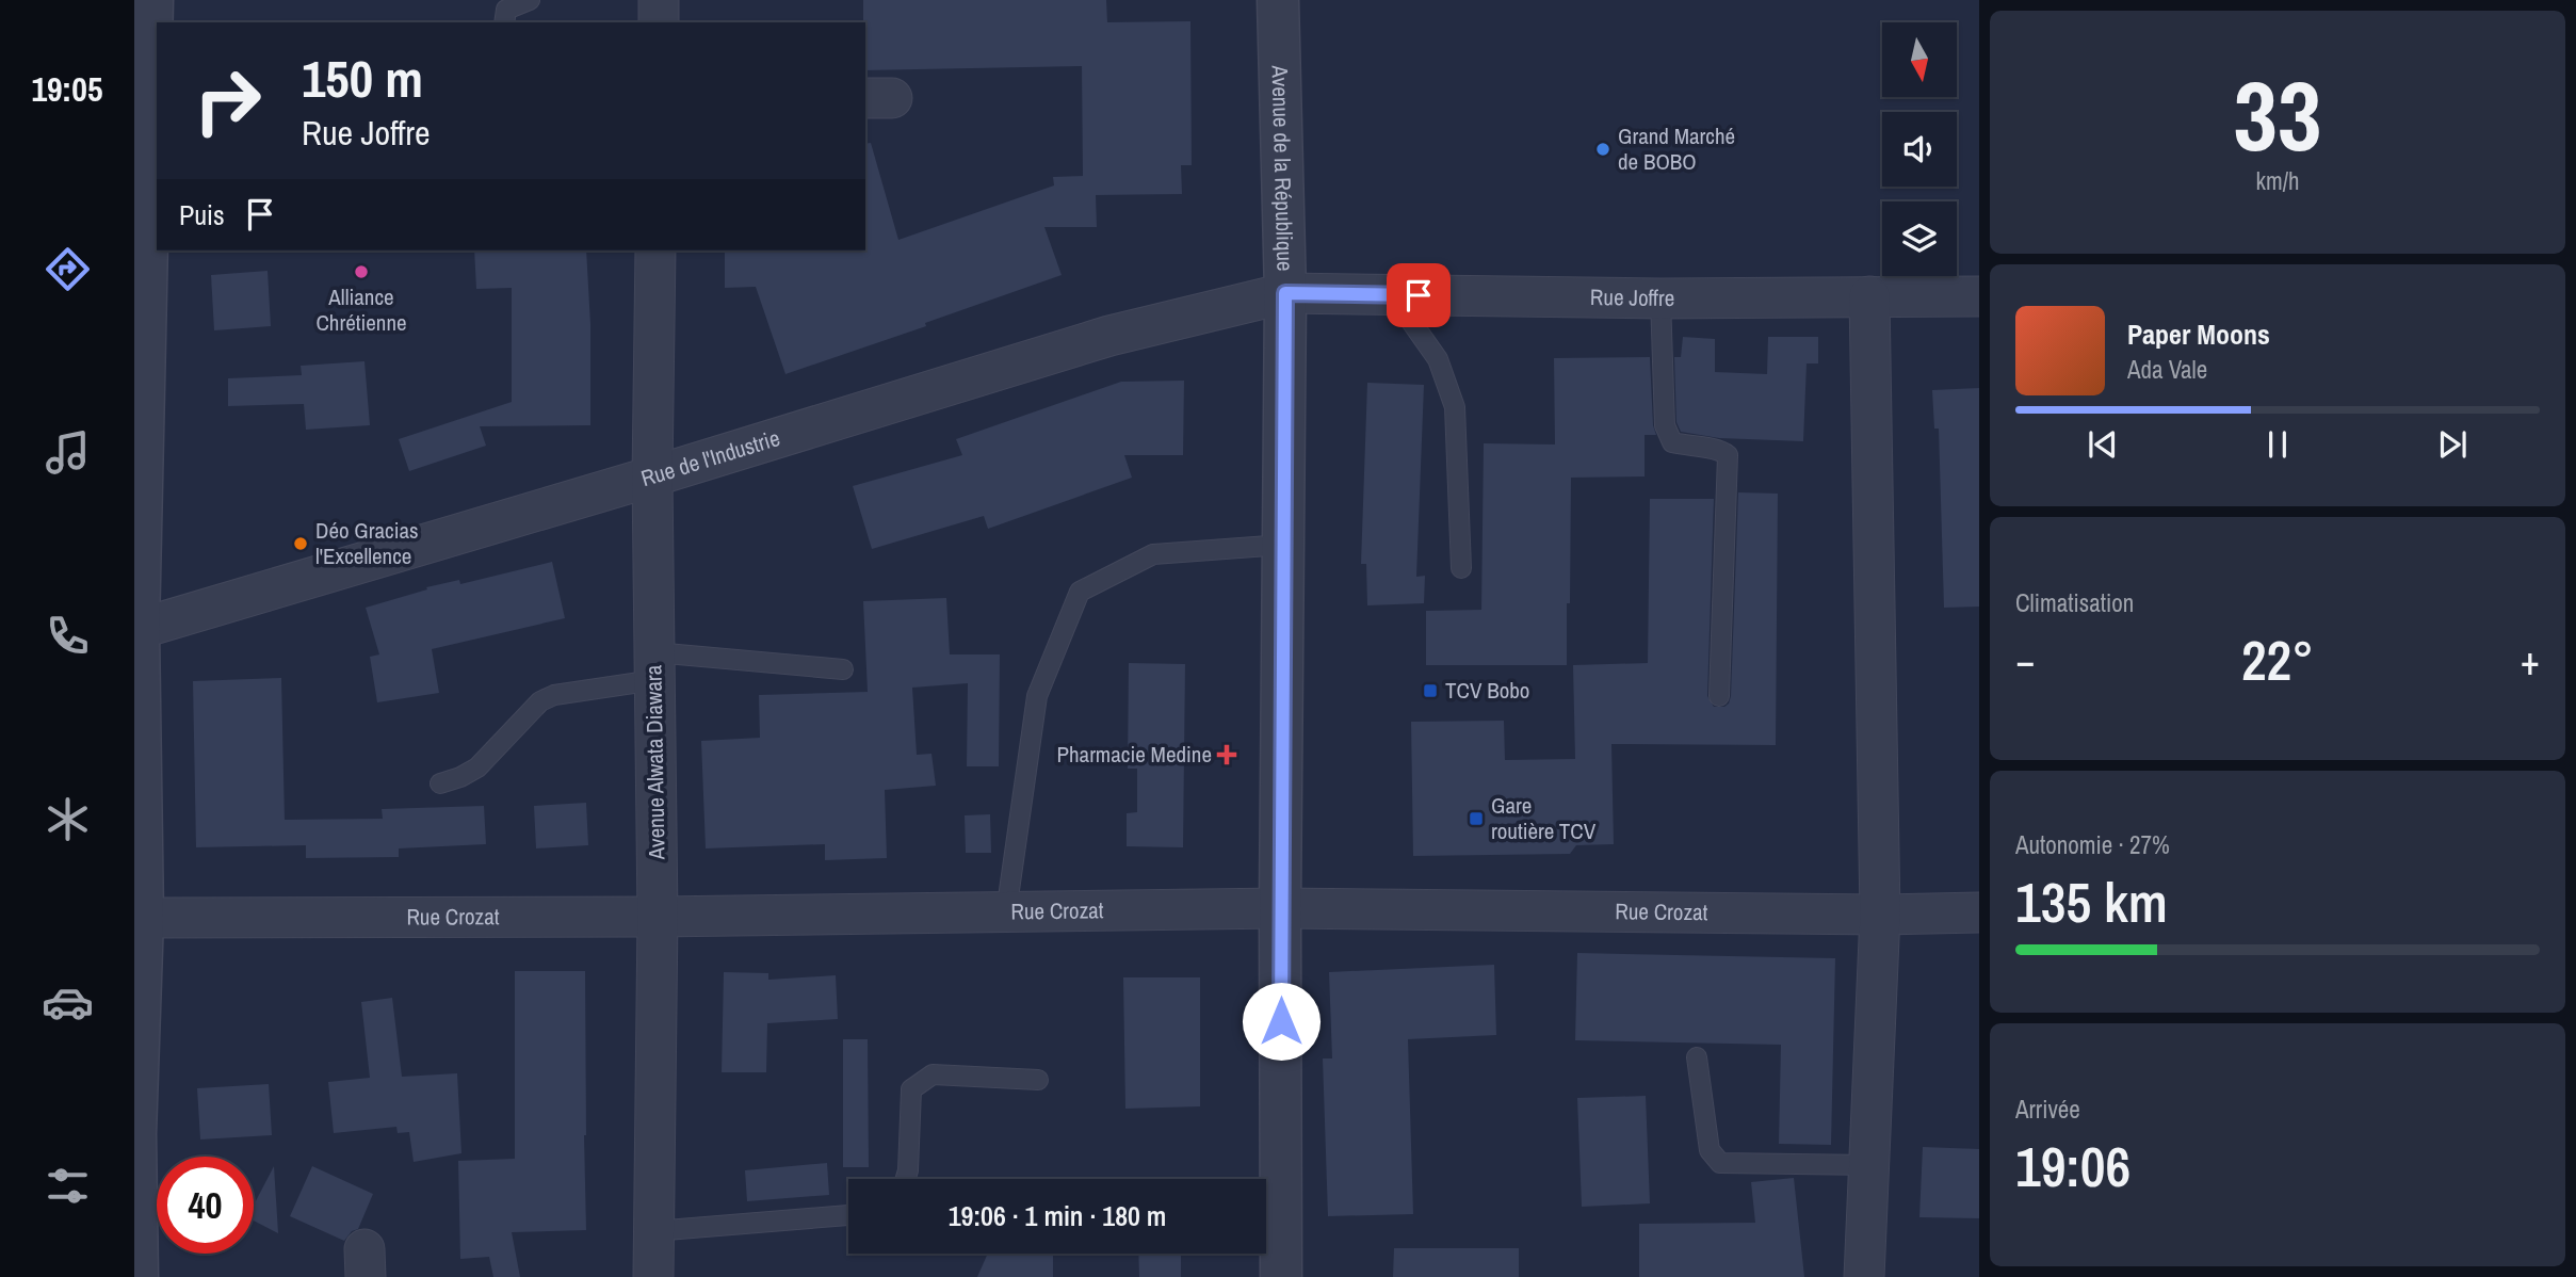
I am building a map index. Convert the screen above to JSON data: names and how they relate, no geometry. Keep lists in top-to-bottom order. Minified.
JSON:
{"streets":{"street":["Avenue de la République","Rue Joffre","Rue de l'Industrie","Avenue Alwata Diawara","Rue Crozat"]},"crossings":[["Avenue de la République","Rue Joffre"],["Avenue de la République","Rue de l'Industrie"],["Avenue de la République","Rue Crozat"],["Rue Joffre","Rue de l'Industrie"],["Rue de l'Industrie","Avenue Alwata Diawara"],["Avenue Alwata Diawara","Rue Crozat"]],"places":{"other":["Grand Marché de BOBO","Alliance Chrétienne","Déo Gracias l'Excellence"],"transit":["TCV Bobo","Gare routière TCV"],"health":["Pharmacie Medine"]},"north":"bottom","page":{"tabs":"19:05","tile":[["33","km/h"],"Climatisation",["Autonomie · 27%","135 km"],["Arrivée","19:06"]],"turn":["150 m","Rue Joffre"],"then":"Puis","song":["Paper Moons","Ada Vale"],"heat":["−","22°","+"],"limit":"40","trip":"19:06 · 1 min · 180 m"}}
